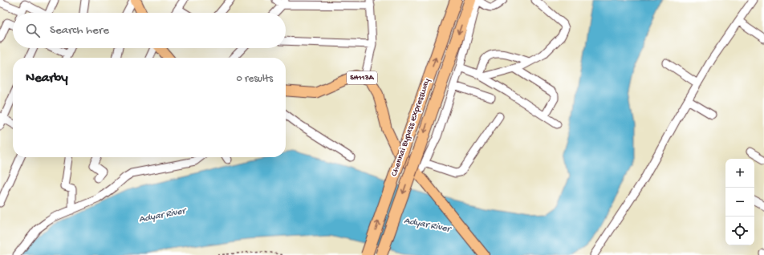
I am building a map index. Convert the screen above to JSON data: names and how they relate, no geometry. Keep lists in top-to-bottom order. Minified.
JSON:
{"streets":{"highway":["Chennai Bypass Expressway"],"main road":["SH113A"]},"water":["Adyar River"],"page":{"search":"Search here","heading":["Nearby","0 results"],"map_buttons":["+","−"]}}
